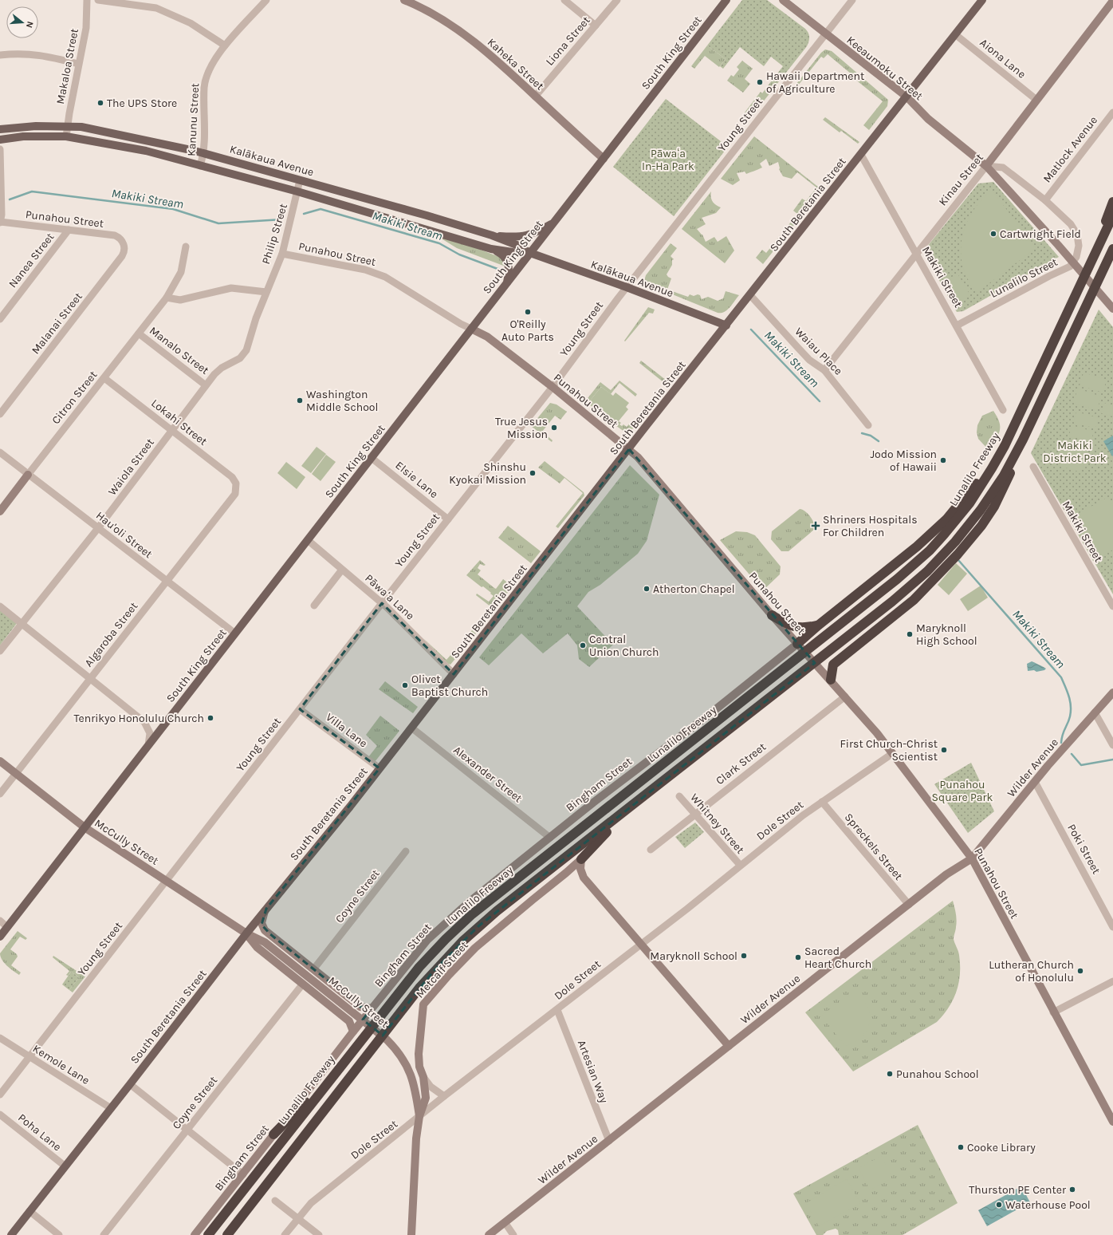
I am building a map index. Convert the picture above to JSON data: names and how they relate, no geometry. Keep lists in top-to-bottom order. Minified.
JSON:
{"streets":{"highway":["Lunalilo Freeway"],"main road":["South King Street","Kalākaua Avenue","South Beretania Street"],"street":["Liona Street","Aiona Lane","Kaheka Street","Makaloa Street","Keeaumoku Street","Kanunu Street","Young Street","Matlock Avenue","Kinau Street","Punahou Street","Philip Street","Nanea Street","Makiki Street","Lunalilo Street","Malanai Street","Manalo Street","Waiau Place","Citron Street","Lokahi Street","Waiola Street","Elsie Lane","Hau'oli Street","Pāwaʻa Lane","Algaroba Street","Villa Lane","Clark Street","Wilder Avenue","Alexander Street","Bingham Street","Dole Street","Whitney Street","McCully Street","Spreckels Street","Poki Street","Coyne Street","Metcalf Street","Kemole Lane","Artesian Way","Poha Lane"]},"crossings":[["Liona Street","Kaheka Street"],["South King Street","Kaheka Street"],["South King Street","Kalākaua Avenue"],["South King Street","Punahou Street"],["South King Street","Elsie Lane"],["South King Street","Hau'oli Street"],["South King Street","Pāwaʻa Lane"],["South King Street","McCully Street"],["Aiona Lane","Kinau Street"],["Aiona Lane","South Beretania Street"],["Makaloa Street","Kalākaua Avenue"],["Keeaumoku Street","Young Street"],["Keeaumoku Street","Kinau Street"],["Keeaumoku Street","South Beretania Street"],["Kanunu Street","Kalākaua Avenue"],["Young Street","Kalākaua Avenue"],["Young Street","Punahou Street"],["Young Street","Elsie Lane"],["Young Street","Pāwaʻa Lane"],["Young Street","Villa Lane"],["Young Street","McCully Street"],["Young Street","Kemole Lane"],["Matlock Avenue","Lunalilo Street"],["Kalākaua Avenue","South Beretania Street"],["Kalākaua Avenue","Philip Street"],["Kinau Street","Makiki Street"],["Kinau Street","Waiau Place"],["South Beretania Street","Punahou Street"],["South Beretania Street","Makiki Street"],["South Beretania Street","Waiau Place"],["South Beretania Street","Pāwaʻa Lane"],["South Beretania Street","Villa Lane"],["South Beretania Street","Alexander Street"],["South Beretania Street","McCully Street"],["South Beretania Street","Kemole Lane"],["South Beretania Street","Poha Lane"],["Punahou Street","Philip Street"],["Punahou Street","Nanea Street"],["Punahou Street","Malanai Street"],["Punahou Street","Clark Street"],["Punahou Street","Wilder Avenue"],["Punahou Street","Bingham Street"],["Punahou Street","Dole Street"],["Philip Street","Waiola Street"],["Makiki Street","Lunalilo Street"],["Manalo Street","Citron Street"],["Manalo Street","Waiola Street"],["Citron Street","Lokahi Street"],["Citron Street","Hau'oli Street"],["Lokahi Street","Waiola Street"],["Lokahi Street","Algaroba Street"],["Waiola Street","Hau'oli Street"],["Hau'oli Street","Algaroba Street"],["Algaroba Street","McCully Street"],["Clark Street","Whitney Street"],["Wilder Avenue","Spreckels Street"],["Wilder Avenue","Poki Street"],["Wilder Avenue","Artesian Way"],["Alexander Street","Bingham Street"],["Bingham Street","McCully Street"],["Dole Street","Whitney Street"],["Dole Street","McCully Street"],["Dole Street","Spreckels Street"],["Dole Street","Metcalf Street"],["Dole Street","Artesian Way"],["McCully Street","Coyne Street"],["McCully Street","Metcalf Street"]],"water":["Makiki Stream"],"parks":["Pāwaʻa In-Ha Park","Makiki District Park","Punahou Square Park"],"places":{"other":["Hawaii Department of Agriculture","The UPS Store","Cartwright Field","O'Reilly Auto Parts","Washington Middle School","True Jesus Mission","Jodo Mission of Hawaii","Shinshu Kyokai Mission","Atherton Chapel","Maryknoll High School","Central Union Church","Olivet Baptist Church","Tenrikyo Honolulu Church","First Church-Christ Scientist","Maryknoll School","Sacred Heart Church","Lutheran Church of Honolulu","Punahou School","Cooke Library","Thurston PE Center","Waterhouse Pool"],"health":["Shriners Hospitals For Children"]},"north":"right"}
